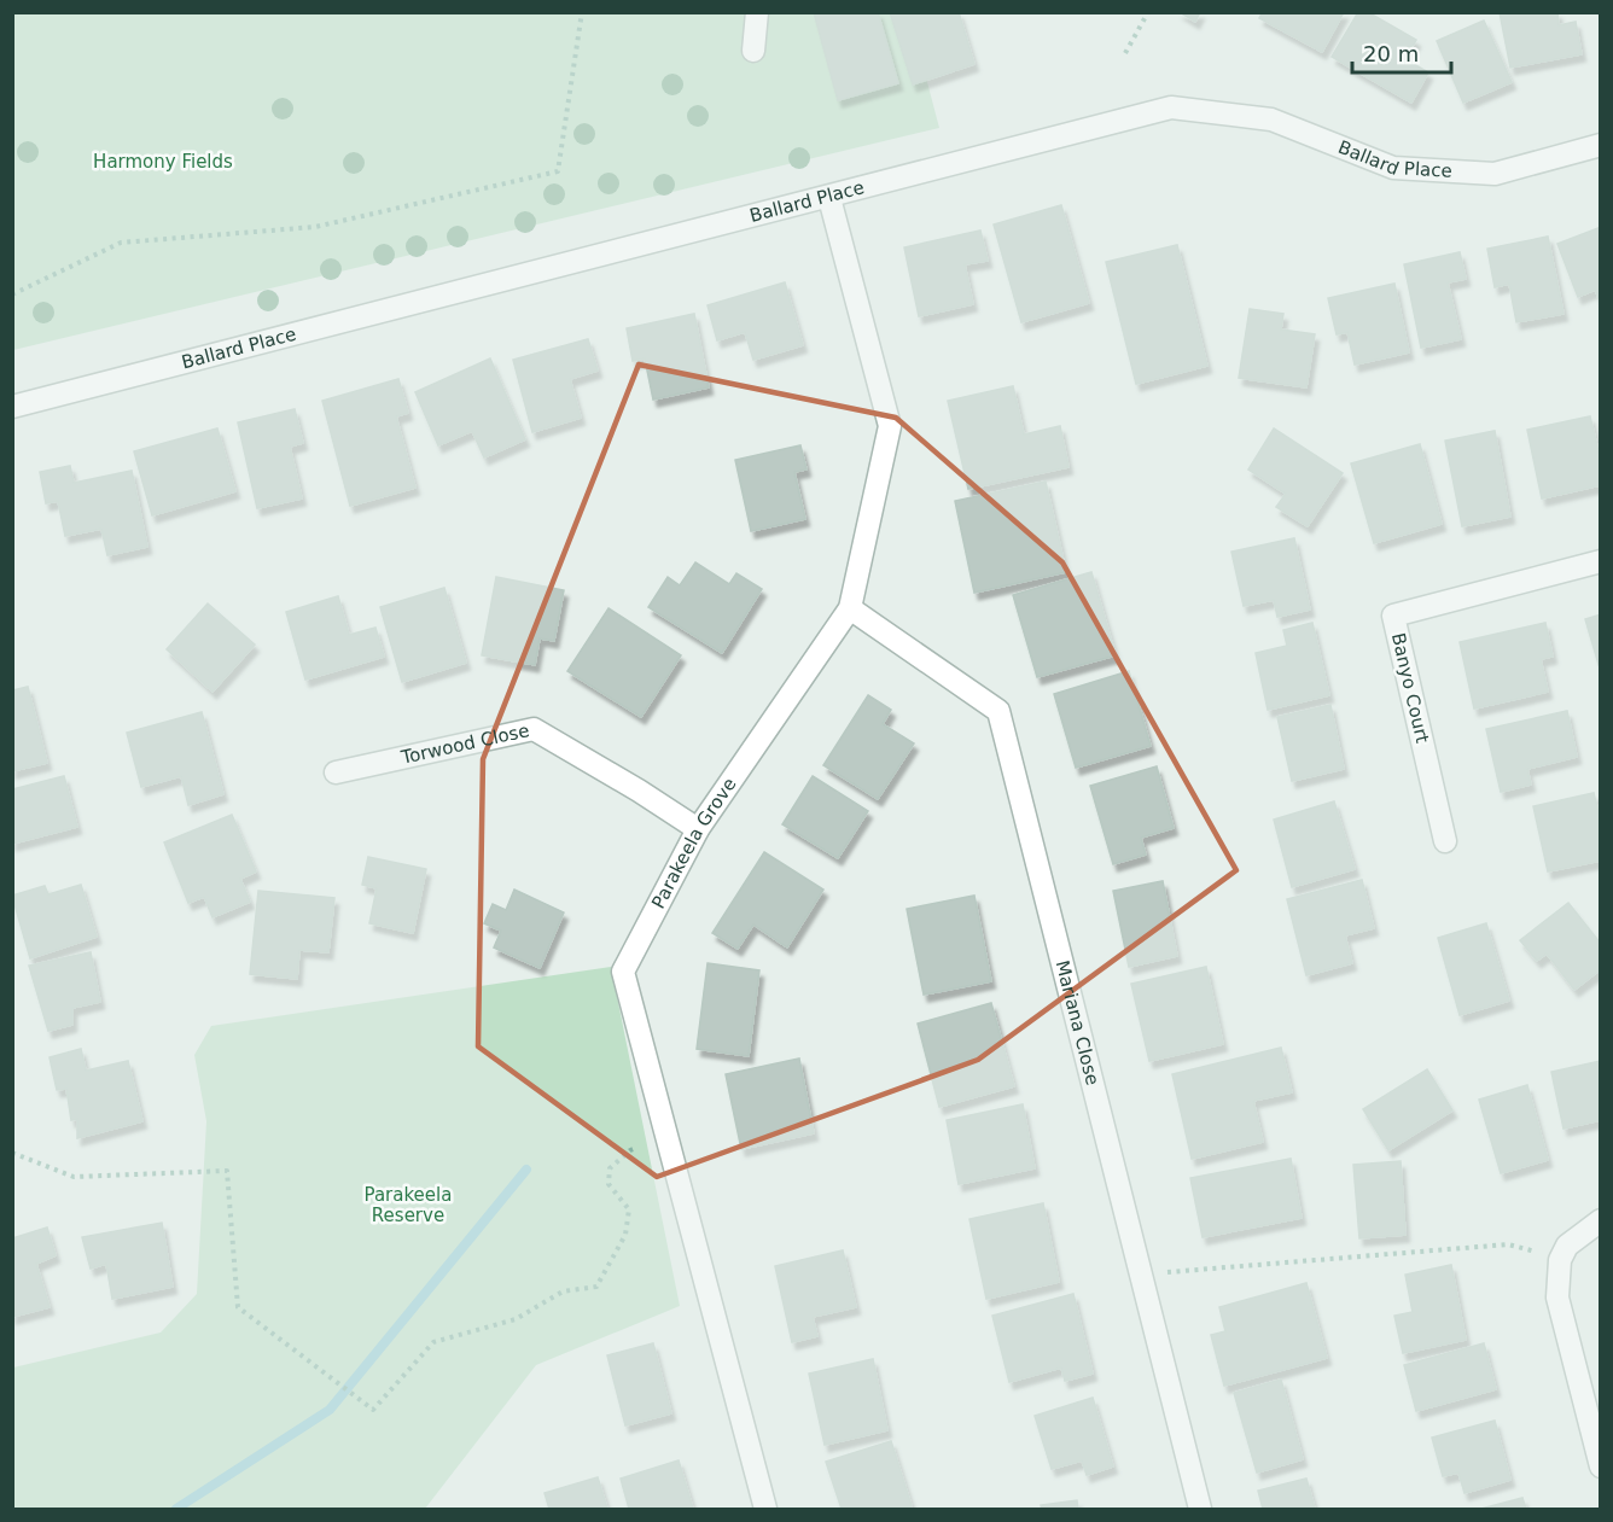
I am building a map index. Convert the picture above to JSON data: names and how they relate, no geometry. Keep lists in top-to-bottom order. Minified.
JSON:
{"streets":{"street":["Ballard Place","Banyo Court","Torwood Close","Parakeela Grove","Mariana Close"]},"crossings":[["Ballard Place","Parakeela Grove"],["Torwood Close","Parakeela Grove"],["Parakeela Grove","Mariana Close"]],"parks":["Harmony Fields","Parakeela Reserve"],"scale_bar":"20 m"}
